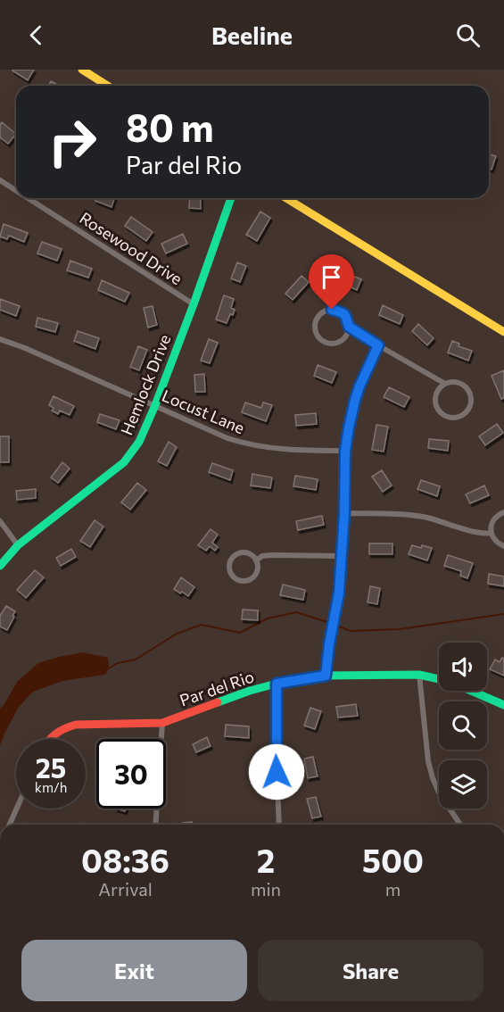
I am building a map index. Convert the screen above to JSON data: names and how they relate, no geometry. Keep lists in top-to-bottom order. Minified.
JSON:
{"streets":{"street":["Rosewood Drive","Hemlock Drive","Locust Lane","Par del Rio"]},"crossings":[["Rosewood Drive","Hemlock Drive"],["Hemlock Drive","Locust Lane"]],"page":{"header":"Beeline","turn":["80 m","Par del Rio"],"speed":"25 km/h","limit":"30","eta":["08:36","Arrival","2","min","500","m"],"buttons":["Exit","Share"]}}
